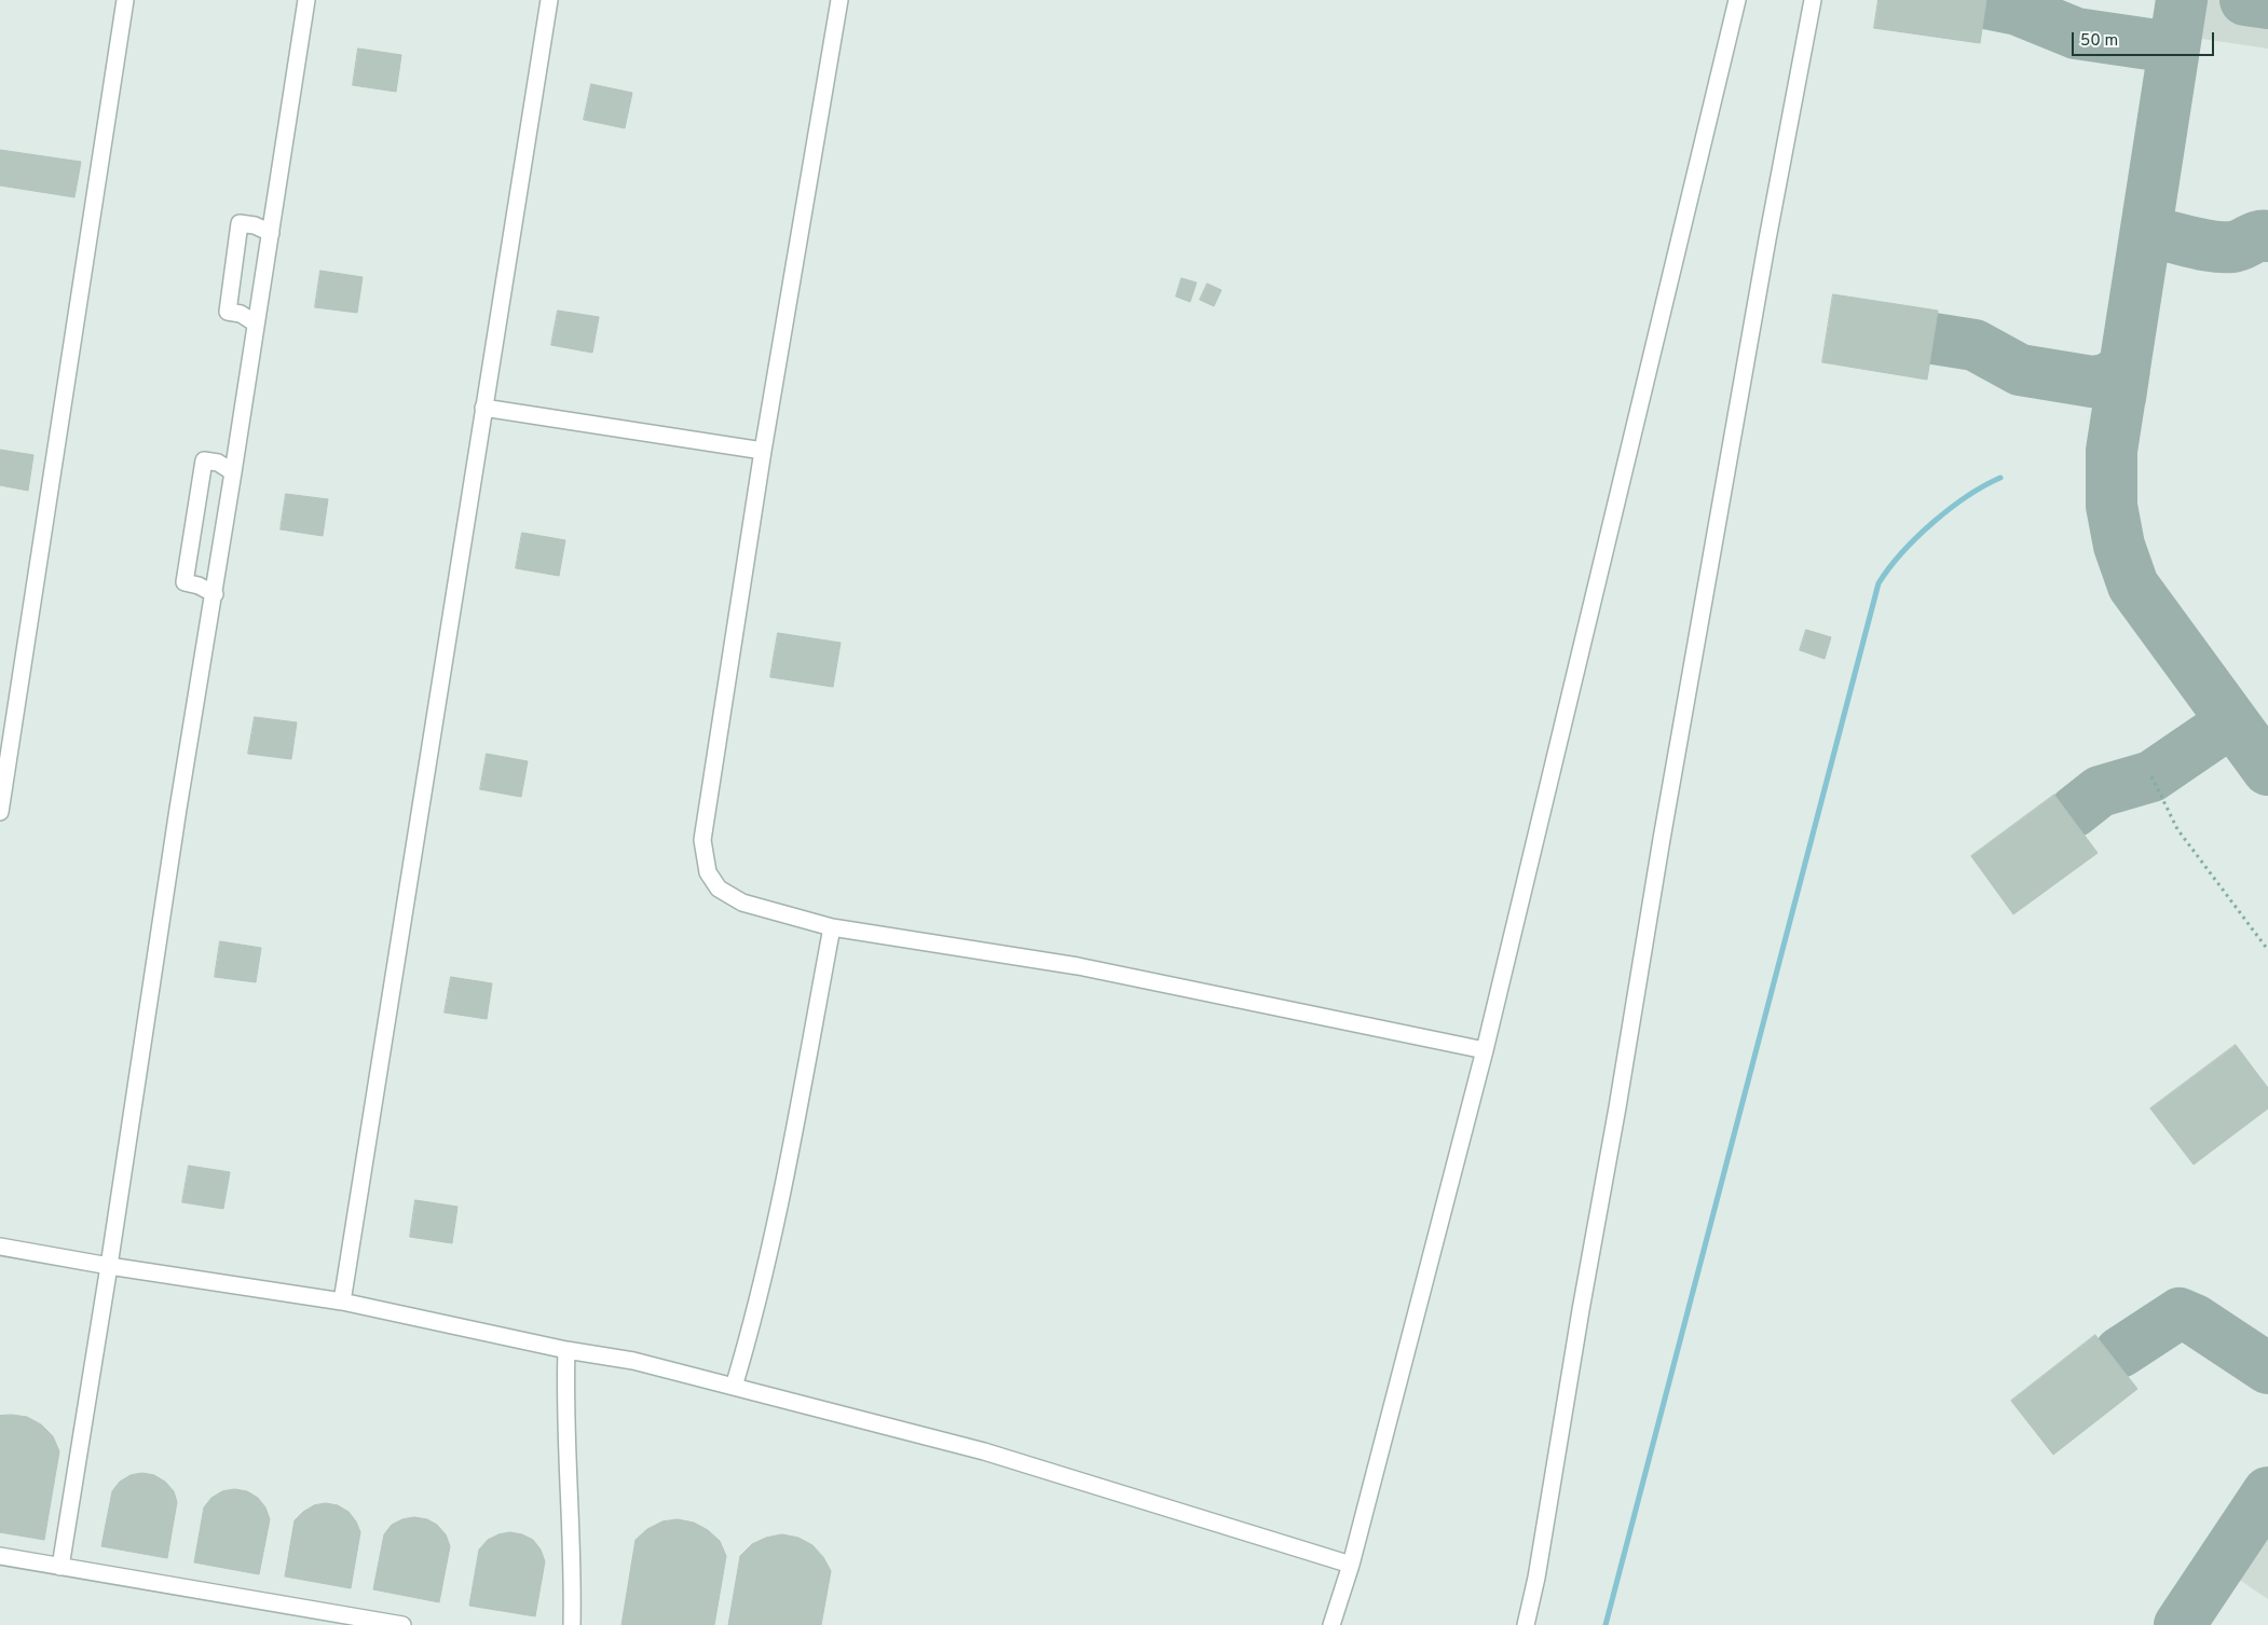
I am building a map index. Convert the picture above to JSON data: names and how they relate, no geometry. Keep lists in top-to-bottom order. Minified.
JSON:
{"scale_bar":"50 m"}
